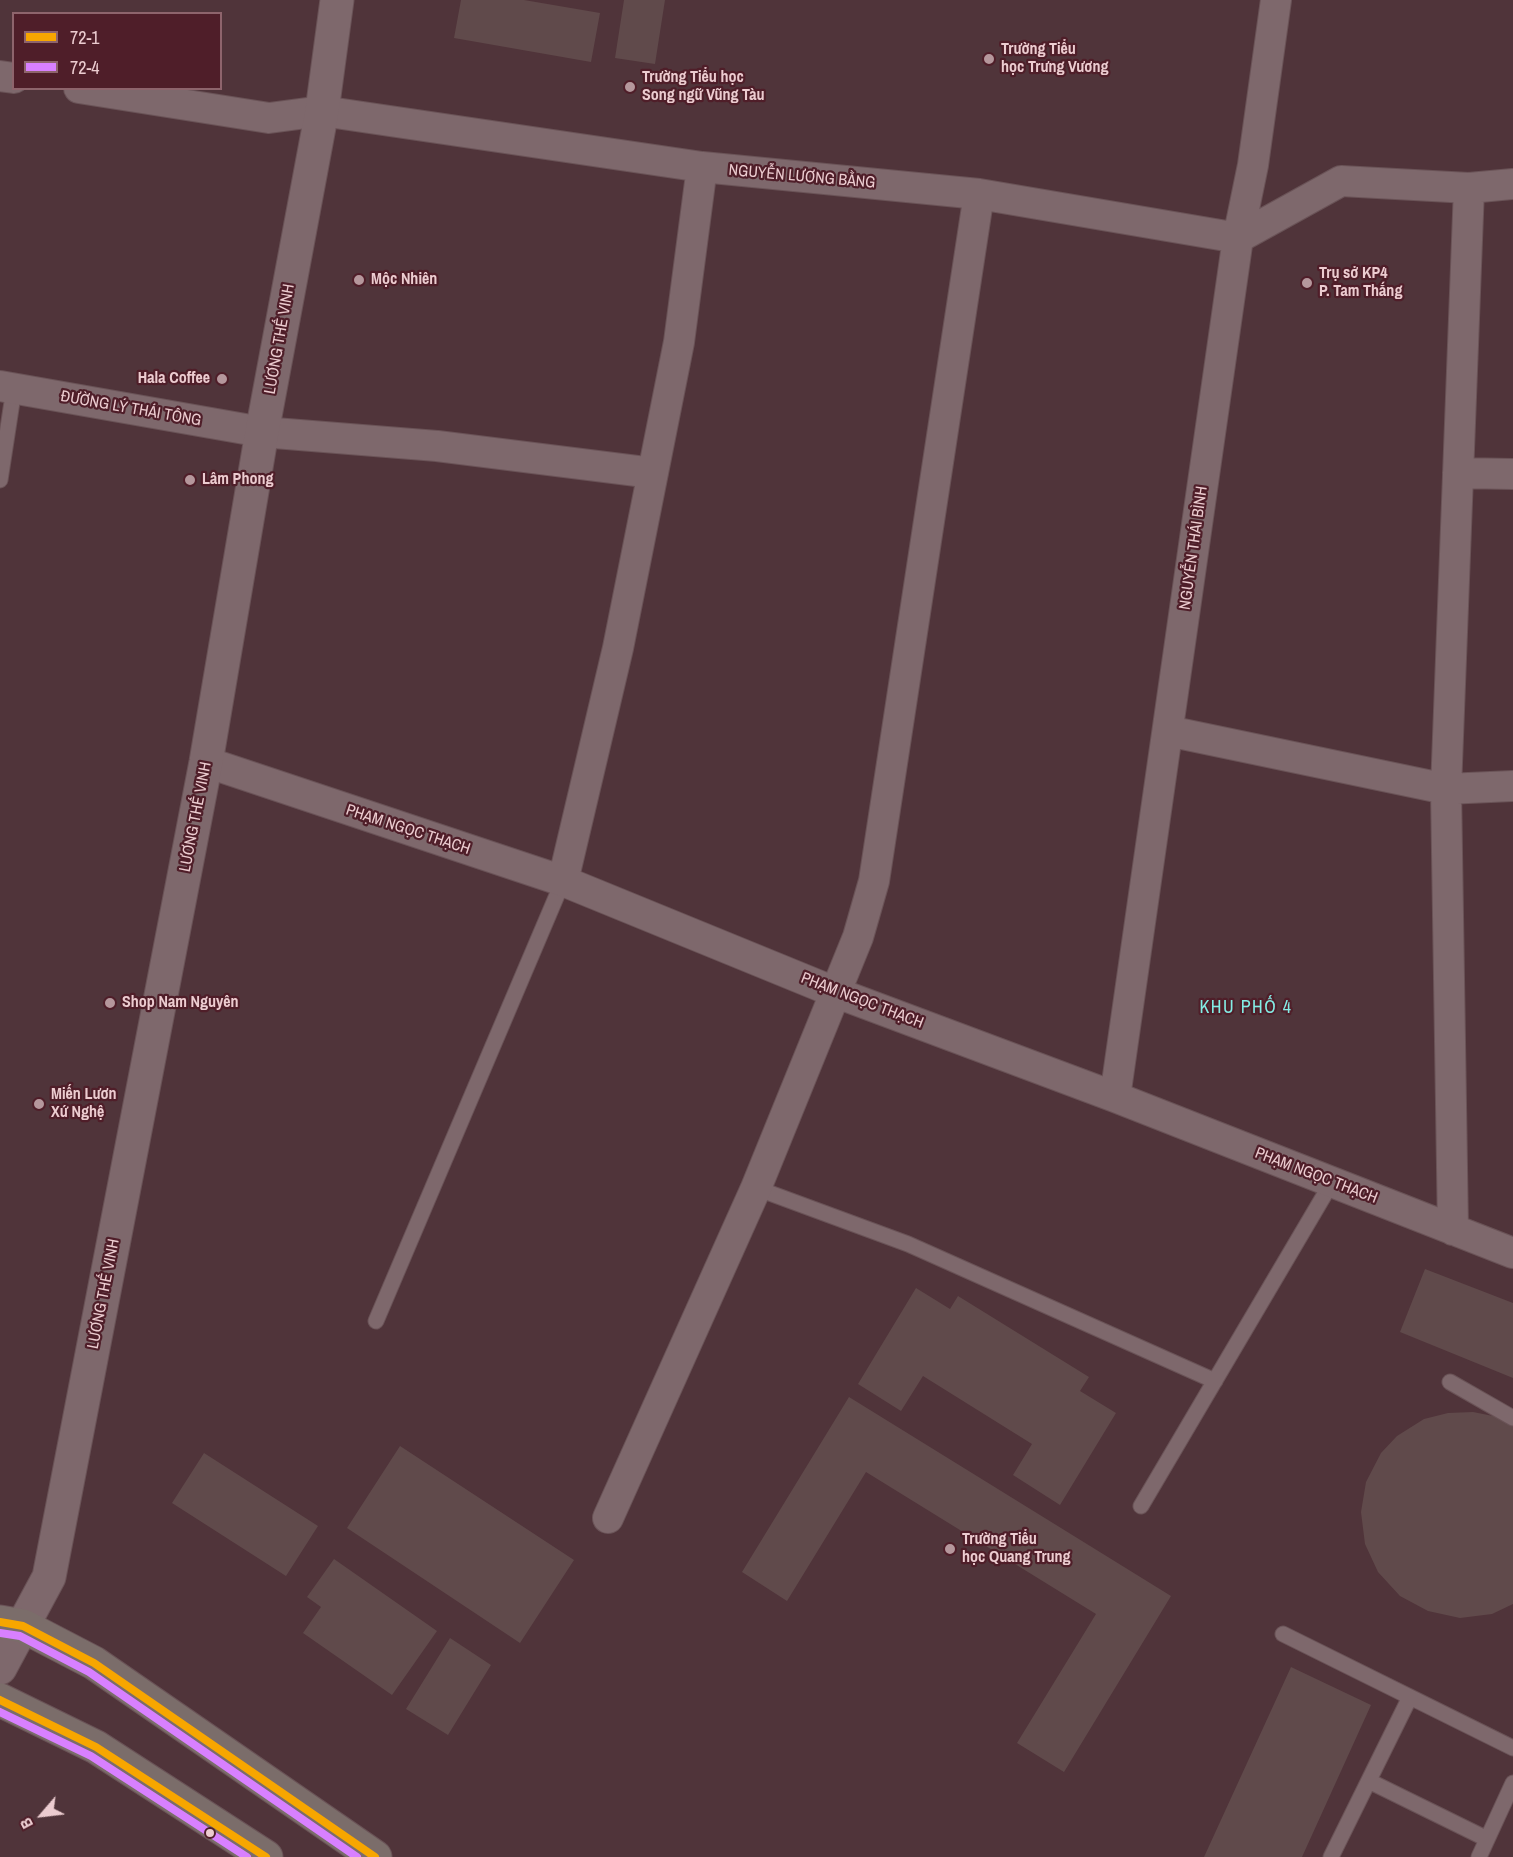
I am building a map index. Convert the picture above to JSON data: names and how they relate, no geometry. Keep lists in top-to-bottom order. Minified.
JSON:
{"streets":{"street":["NGUYỄN LƯƠNG BẰNG","LƯƠNG THẾ VINH","ĐƯỜNG LÝ THÁI TÔNG","NGUYỄN THÁI BÌNH","PHẠM NGỌC THẠCH"]},"crossings":[["NGUYỄN LƯƠNG BẰNG","LƯƠNG THẾ VINH"],["NGUYỄN LƯƠNG BẰNG","NGUYỄN THÁI BÌNH"],["LƯƠNG THẾ VINH","ĐƯỜNG LÝ THÁI TÔNG"],["LƯƠNG THẾ VINH","PHẠM NGỌC THẠCH"],["NGUYỄN THÁI BÌNH","PHẠM NGỌC THẠCH"]],"districts":["KHU PHỐ 4"],"places":["Trường Tiểu học Trưng Vương","Trường Tiểu học Song ngữ Vũng Tàu","Mộc Nhiên","Trụ sở KP4 P. Tam Thắng","Hala Coffee","Lâm Phong","Shop Nam Nguyên","Miến Lươn Xứ Nghệ","Trường Tiểu học Quang Trung"],"lines":["transit line 72-1","transit line 72-4"],"legend":["72-1","72-4"],"north":"bottom left"}
